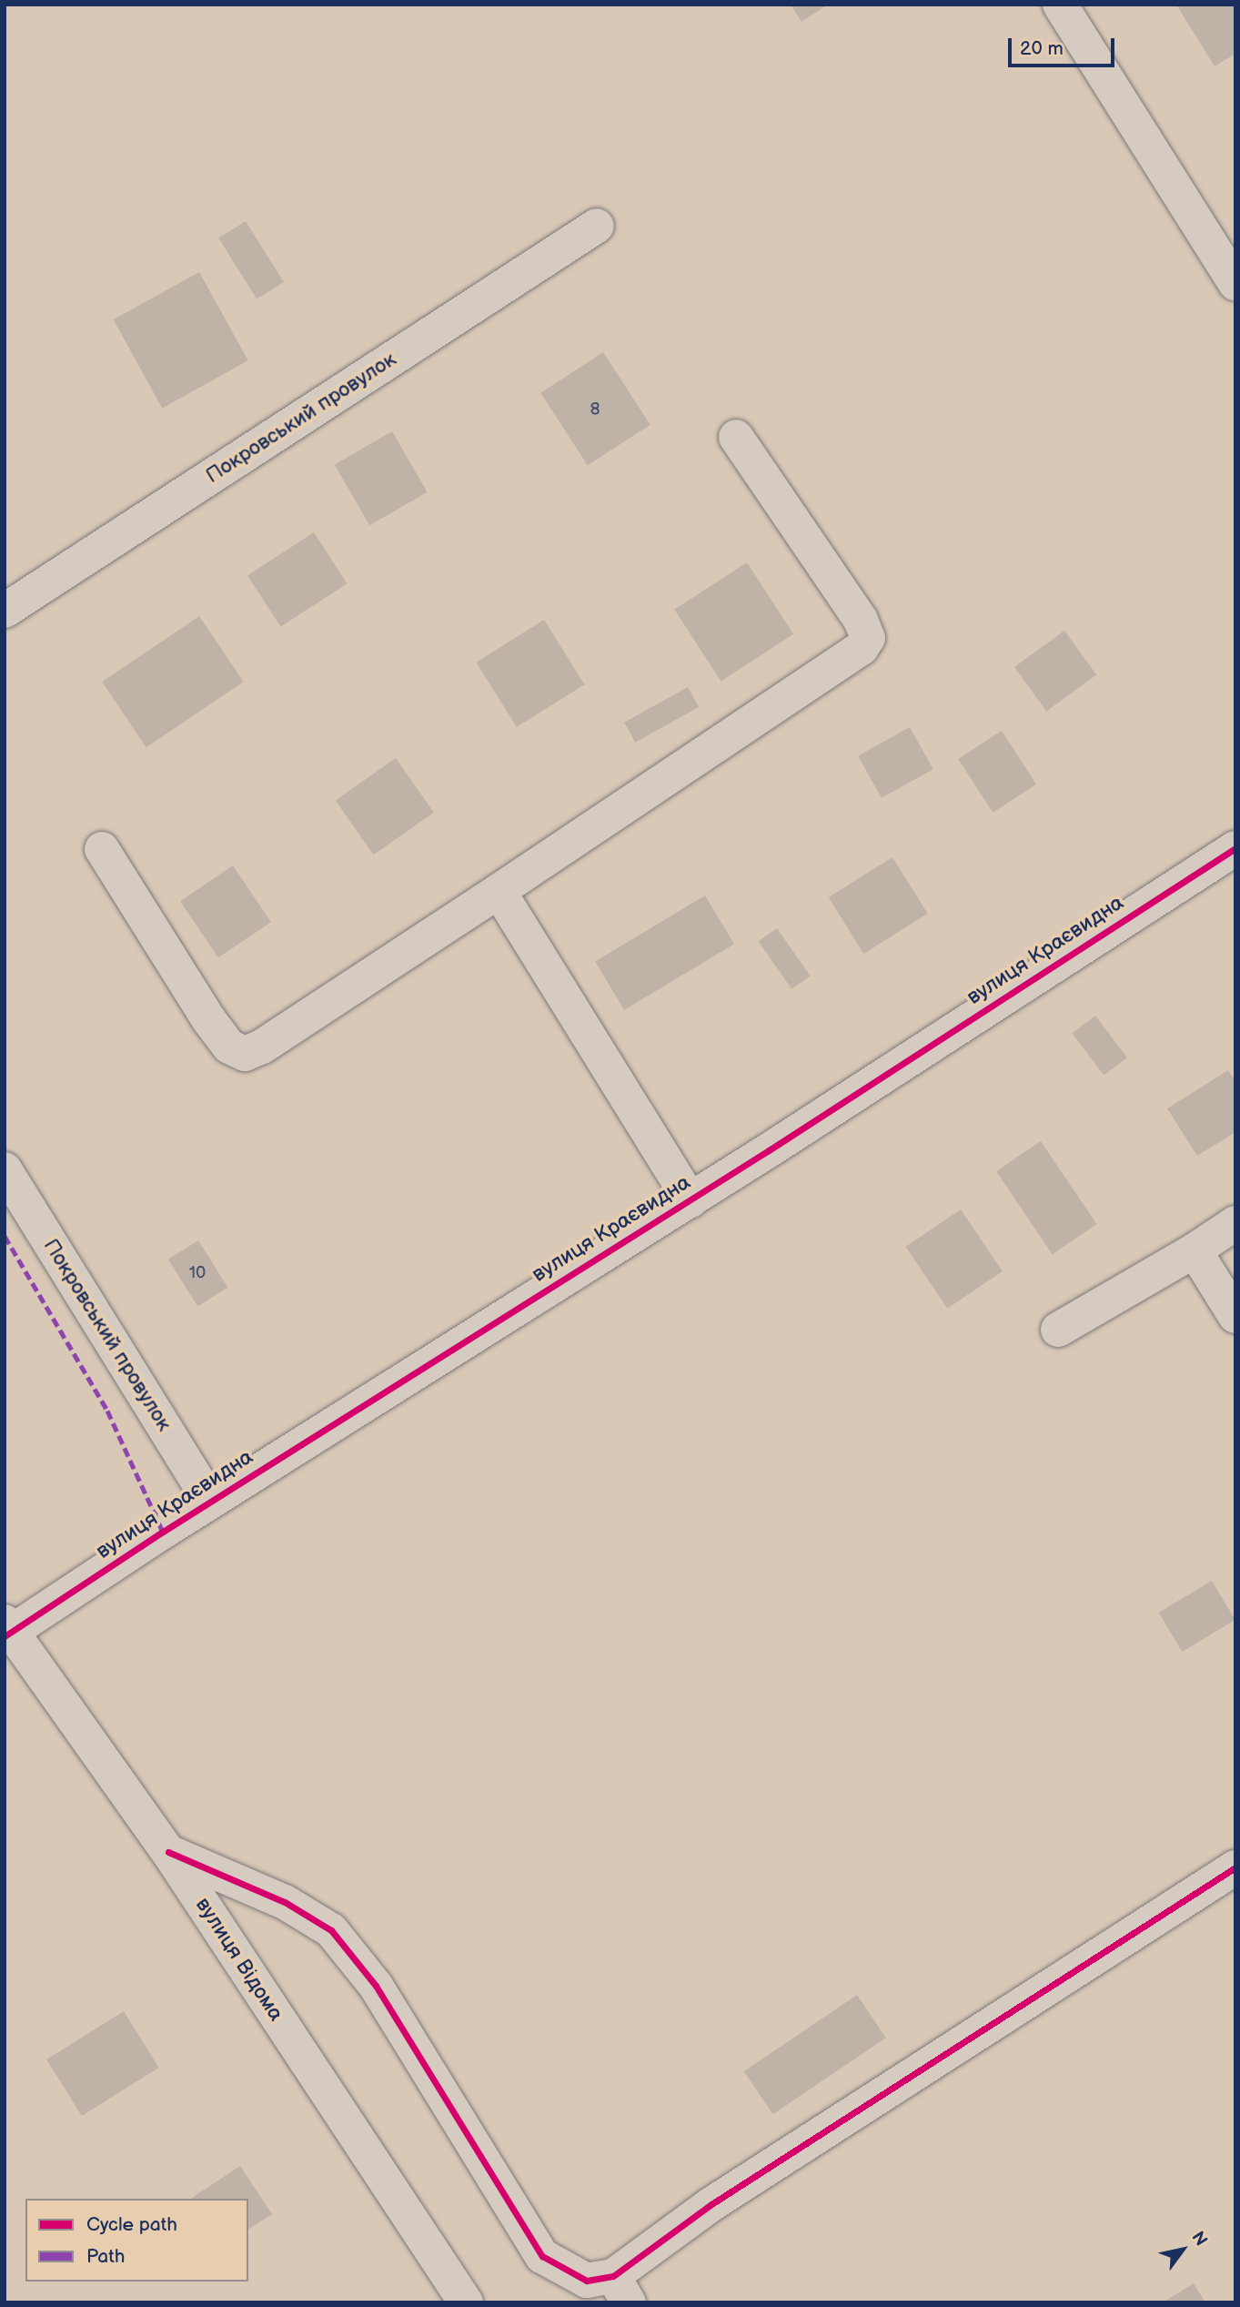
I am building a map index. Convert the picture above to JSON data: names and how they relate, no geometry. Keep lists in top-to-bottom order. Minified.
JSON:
{"streets":{"street":["Покровський провулок","вулиця Краєвидна","вулиця Відома"]},"crossings":[["Покровський провулок","вулиця Краєвидна"],["вулиця Краєвидна","вулиця Відома"]],"house_numbers":["8","10"],"legend":["Cycle path","Path"],"scale_bar":"20 m","north":"top right"}
